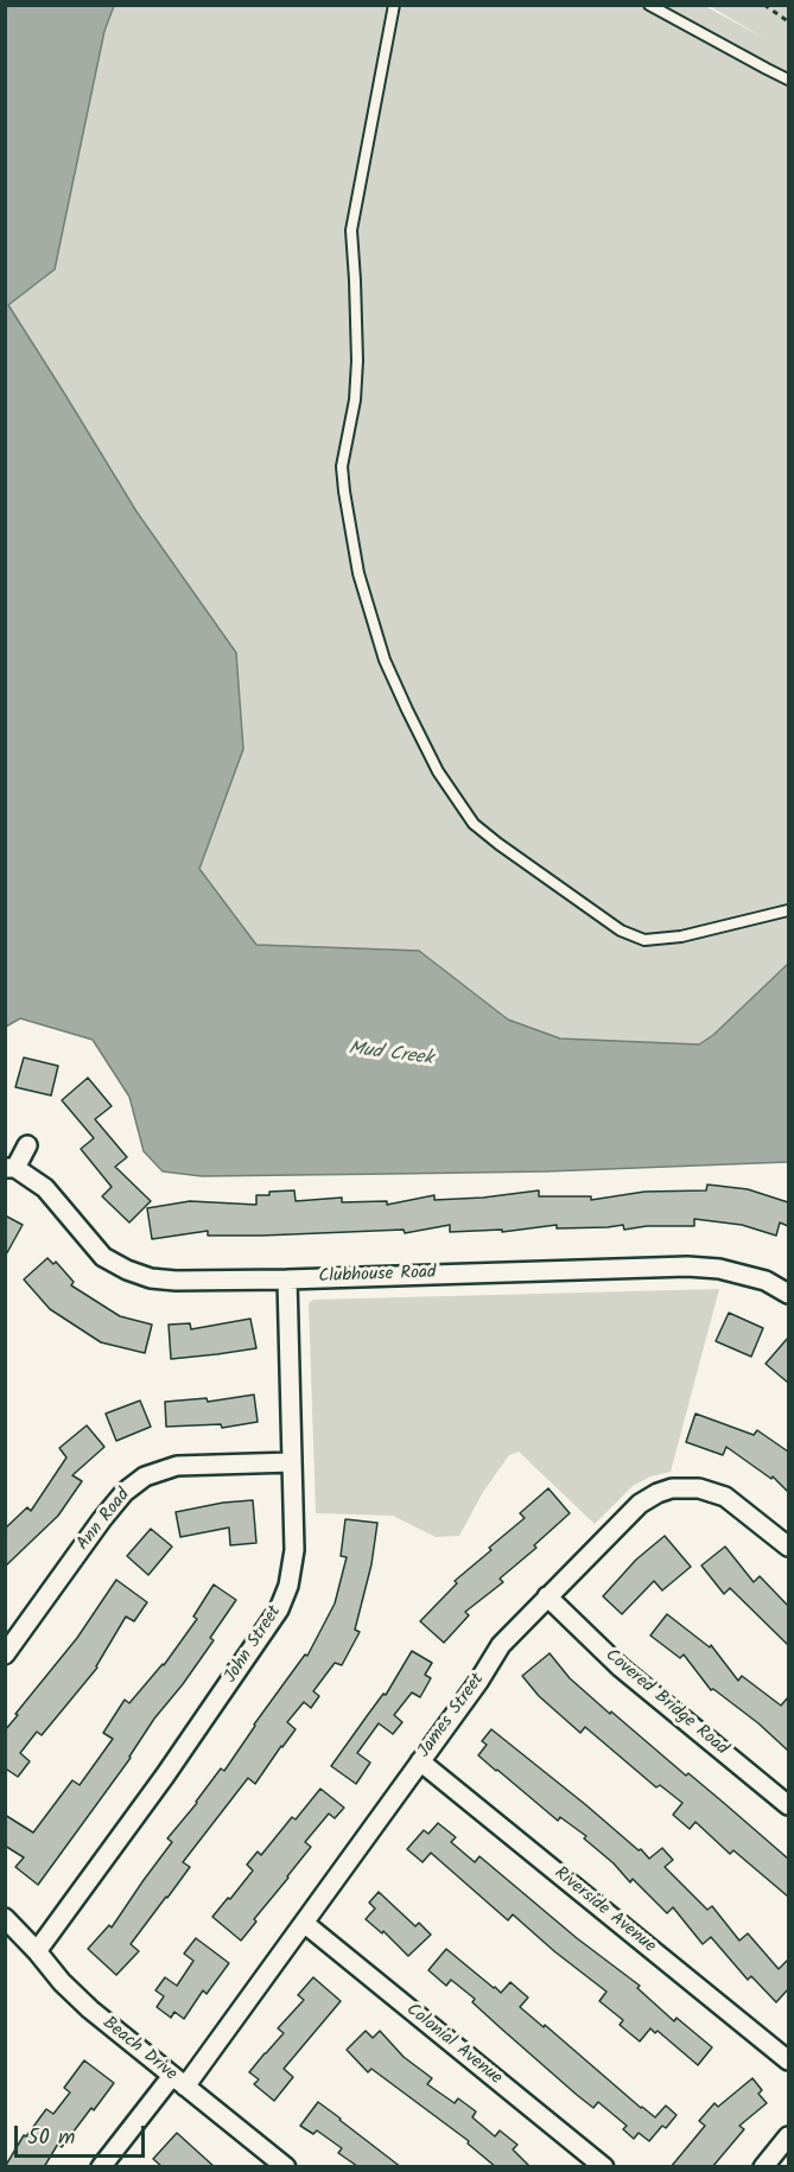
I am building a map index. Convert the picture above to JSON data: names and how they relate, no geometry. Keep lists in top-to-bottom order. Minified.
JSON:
{"streets":{"street":["Clubhouse Road","Ann Road","John Street","Covered Bridge Road","James Street","Riverside Avenue","Colonial Avenue","Beach Drive"]},"crossings":[["Clubhouse Road","John Street"],["Ann Road","John Street"],["John Street","Beach Drive"],["Covered Bridge Road","James Street"],["James Street","Riverside Avenue"],["James Street","Colonial Avenue"],["James Street","Beach Drive"]],"water":["Mud Creek"],"scale_bar":"50 m"}
